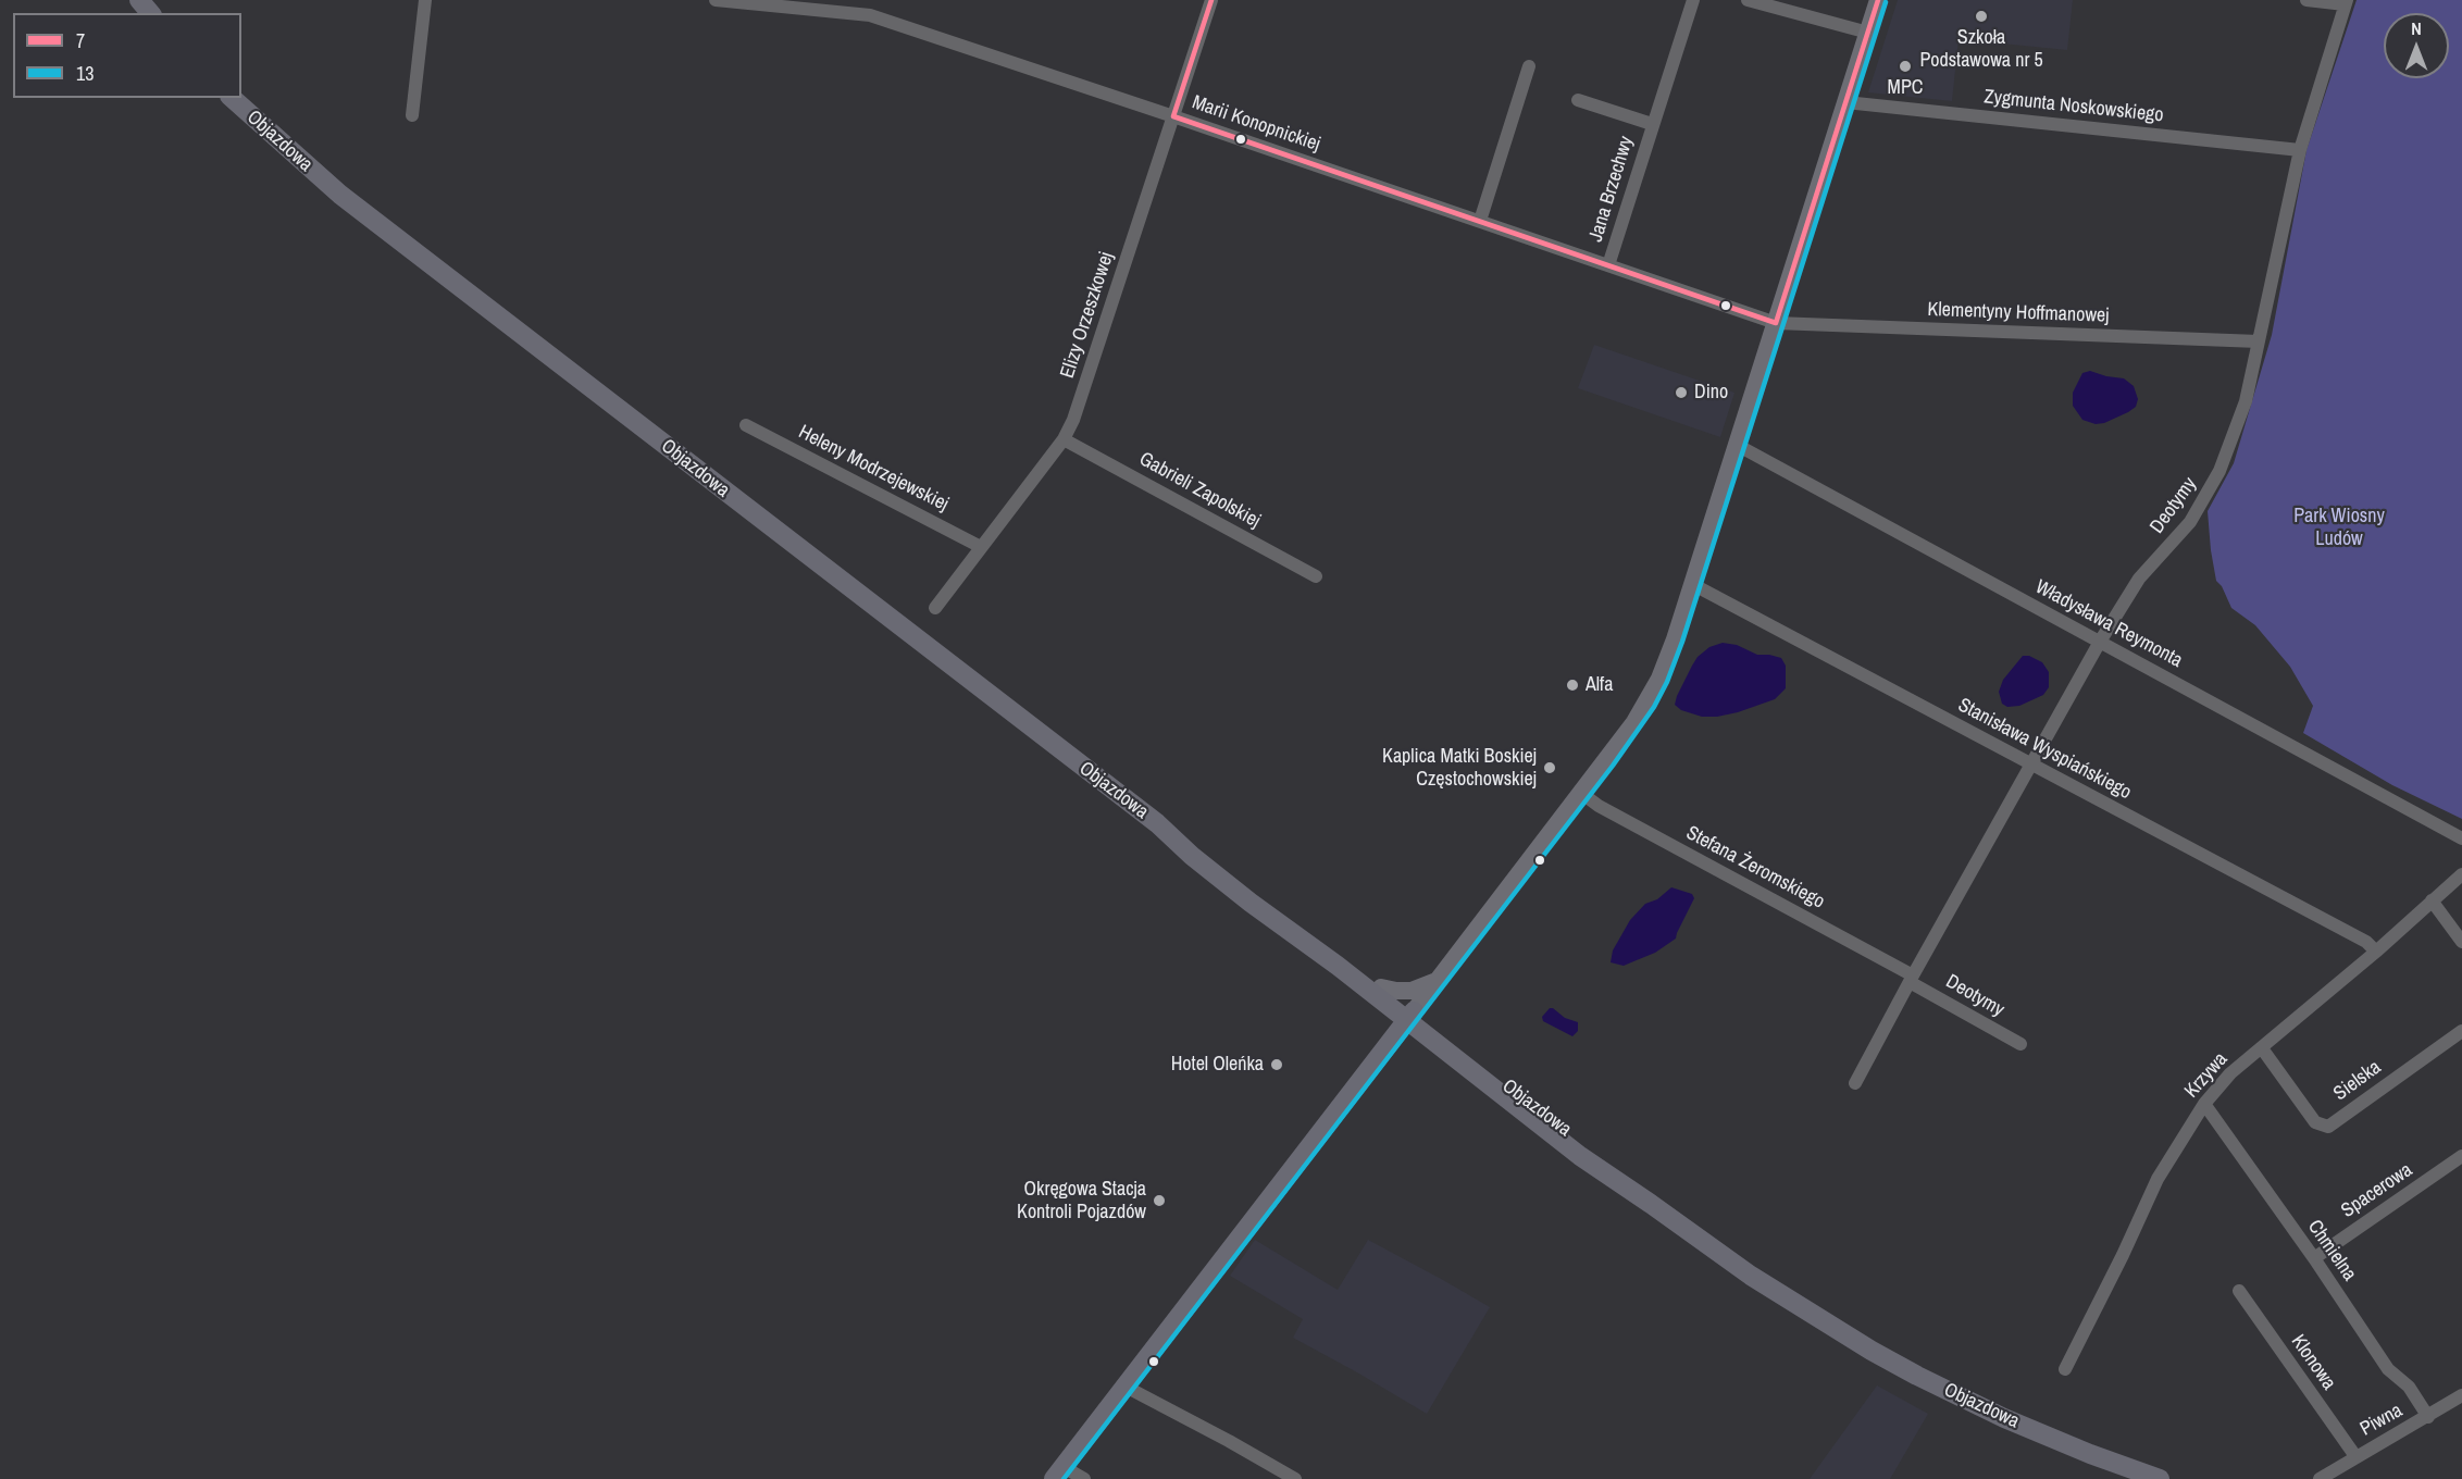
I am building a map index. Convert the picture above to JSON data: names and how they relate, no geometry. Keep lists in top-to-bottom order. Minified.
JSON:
{"streets":{"main road":["Objazdowa"],"street":["Zygmunta Noskowskiego","Marii Konopnickiej","Jana Brzechwy","Klementyny Hoffmanowej","Elizy Orzeszkowej","Heleny Modrzejewskiej","Gabrieli Zapolskiej","Deotymy","Władysława Reymonta","Stanisława Wyspiańskiego","Stefana Żeromskiego","Krzywa","Sielska","Spacerowa","Chmielna","Klonowa","Piwna"]},"crossings":[["Zygmunta Noskowskiego","Deotymy"],["Marii Konopnickiej","Jana Brzechwy"],["Marii Konopnickiej","Klementyny Hoffmanowej"],["Marii Konopnickiej","Elizy Orzeszkowej"],["Klementyny Hoffmanowej","Deotymy"],["Elizy Orzeszkowej","Heleny Modrzejewskiej"],["Elizy Orzeszkowej","Gabrieli Zapolskiej"],["Deotymy","Władysława Reymonta"],["Deotymy","Stanisława Wyspiańskiego"],["Deotymy","Stefana Żeromskiego"],["Stanisława Wyspiańskiego","Krzywa"],["Krzywa","Sielska"],["Krzywa","Chmielna"],["Spacerowa","Chmielna"],["Chmielna","Piwna"],["Klonowa","Piwna"]],"parks":["Park Wiosny Ludów"],"places":["Szkoła Podstawowa nr 5","MPC","Dino","Alfa","Kaplica Matki Boskiej Częstochowskiej","Hotel Oleńka","Okręgowa Stacja Kontroli Pojazdów"],"lines":["transit line 7","transit line 13"],"legend":["7","13"],"north":"top"}
